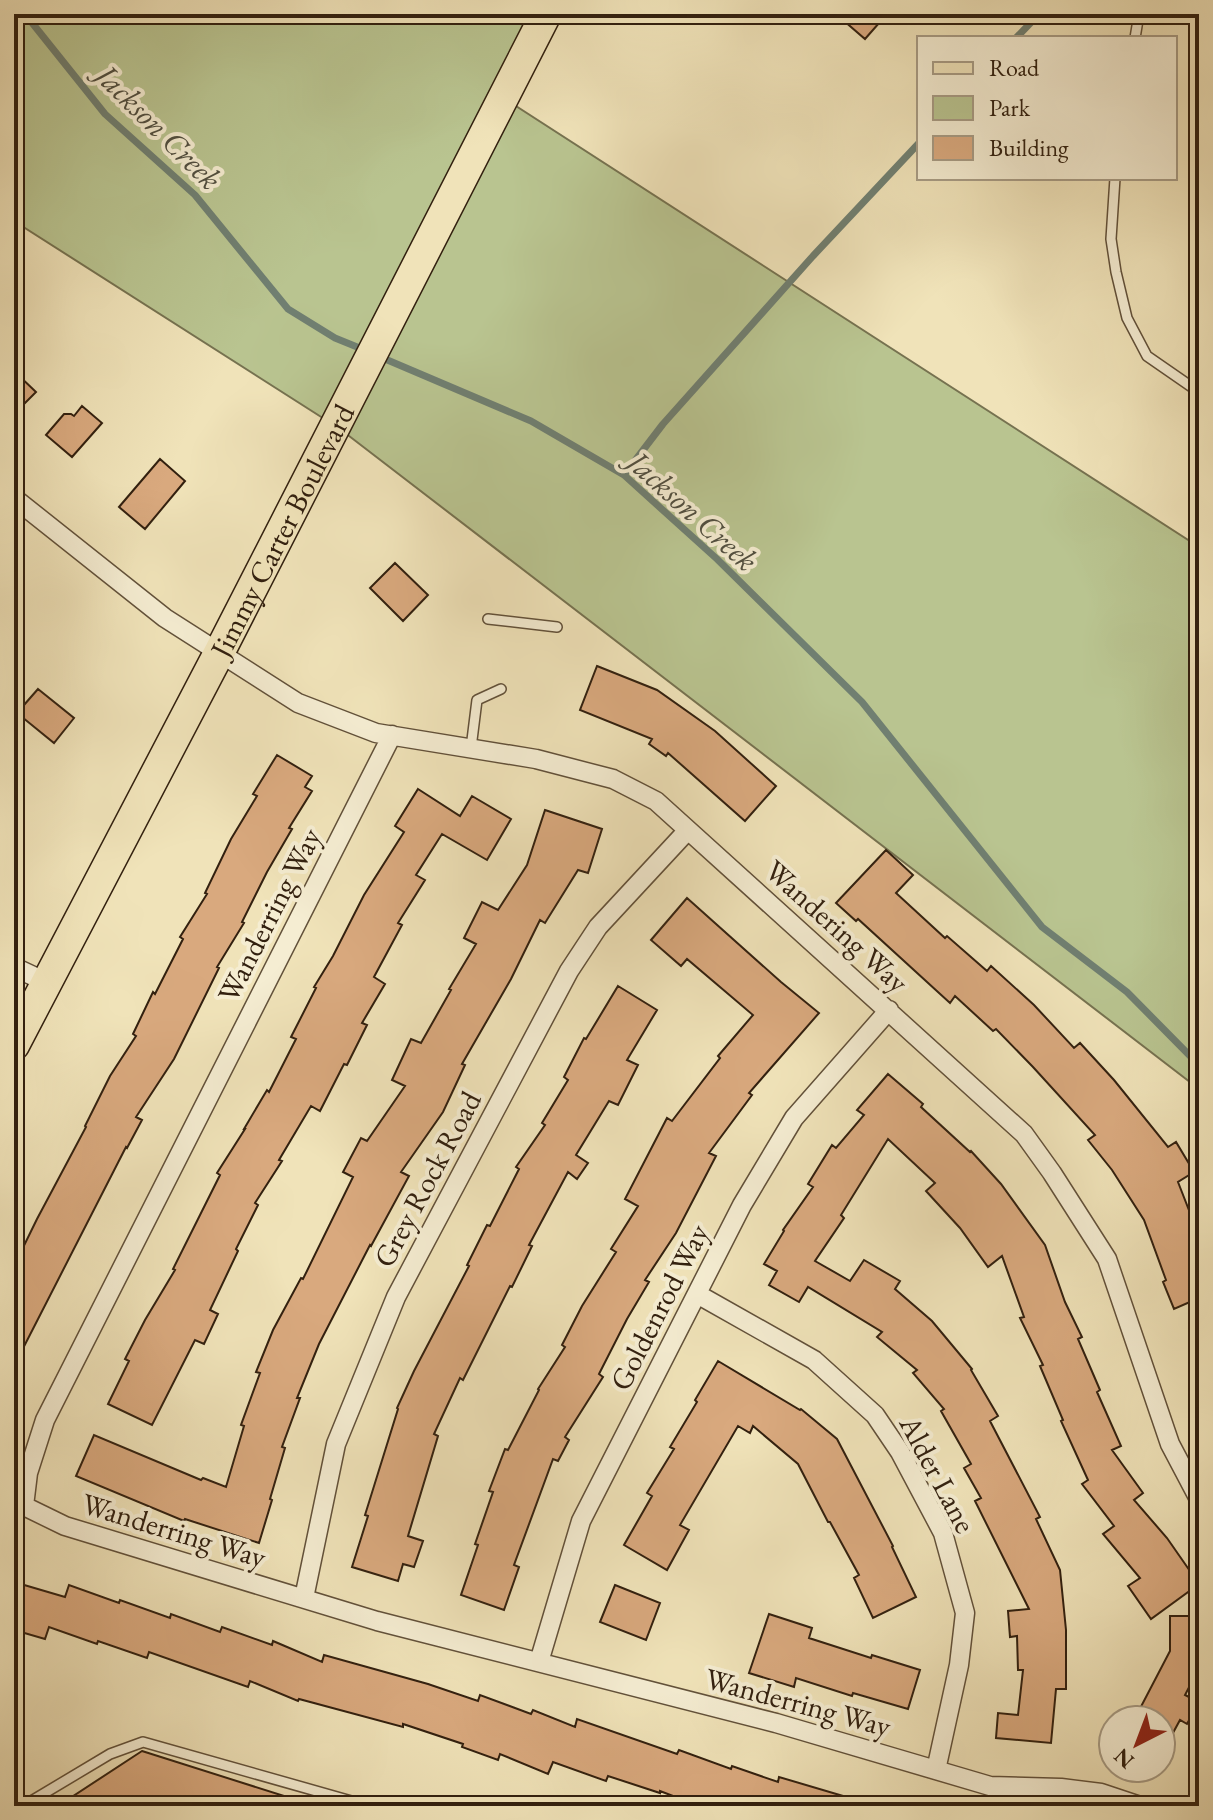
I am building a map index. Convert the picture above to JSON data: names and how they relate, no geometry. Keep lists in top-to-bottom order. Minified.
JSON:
{"streets":{"main road":["Jimmy Carter Boulevard"],"street":["Wanderring Way","Wandering Way","Grey Rock Road","Goldenrod Way","Alder Lane"]},"crossings":[["Jimmy Carter Boulevard","Wandering Way"],["Wanderring Way","Wandering Way"],["Wanderring Way","Grey Rock Road"],["Wanderring Way","Goldenrod Way"],["Wanderring Way","Alder Lane"],["Wandering Way","Grey Rock Road"],["Wandering Way","Goldenrod Way"],["Goldenrod Way","Alder Lane"]],"water":["Jackson Creek"],"legend":["Road","Park","Building"],"north":"bottom left"}
